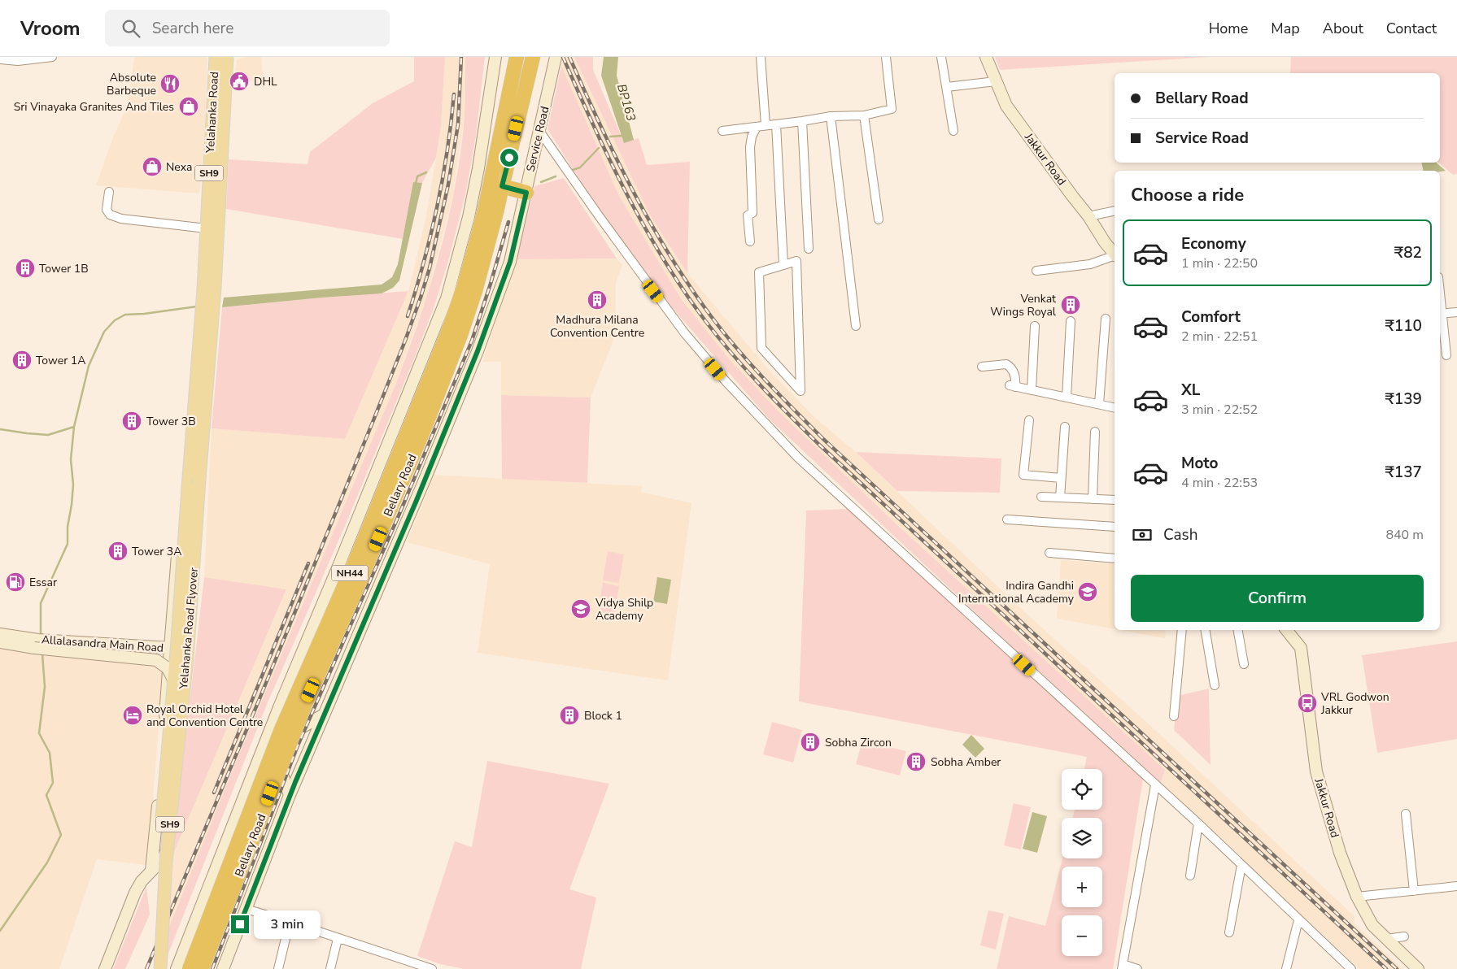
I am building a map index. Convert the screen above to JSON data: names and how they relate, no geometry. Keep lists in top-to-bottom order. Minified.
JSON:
{"streets":{"highway":["Bellary Road","NH44"],"main road":["Yelahanka Road","Service Road","Jakkur Road","SH9","Yelahanka Road Flyover","Allalasandra Main Road"]},"crossings":[["Yelahanka Road","SH9"],["SH9","Yelahanka Road Flyover"],["SH9","Allalasandra Main Road"],["Yelahanka Road Flyover","Allalasandra Main Road"]],"water":["BP163"],"places":{"public building":["DHL"],"restaurant":["Absolute Barbeque"],"shop":["Sri Vinayaka Granites And Tiles","Nexa"],"building":["Tower 1B","Madhura Milana Convention Centre","Venkat Wings Royal","Tower 1A","Tower 3B","Tower 3A","Block 1","Sobha Zircon","Sobha Amber"],"fuel station":["Essar"],"school or university":["Indira Gandhi International Academy","Vidya Shilp Academy"],"bus stop":["VRL Godwon Jakkur"],"hotel":["Royal Orchid Hotel and Convention Centre"]},"page":{"header":"Vroom","search":"Search here","nav":["Home","Map","About","Contact"],"banner":["Bellary Road","Service Road"],"heading":"Choose a ride","list":[{"name":"Economy","note":"1 min · 22:50","value":"₹82"},{"name":"Comfort","note":"2 min · 22:51","value":"₹110"},{"name":"XL","note":"3 min · 22:52","value":"₹139"},{"name":"Moto","note":"4 min · 22:53","value":"₹137"}],"pay":["Cash","840 m"],"buttons":"Confirm","map_buttons":["+","−"],"bubble":"3 min"}}
